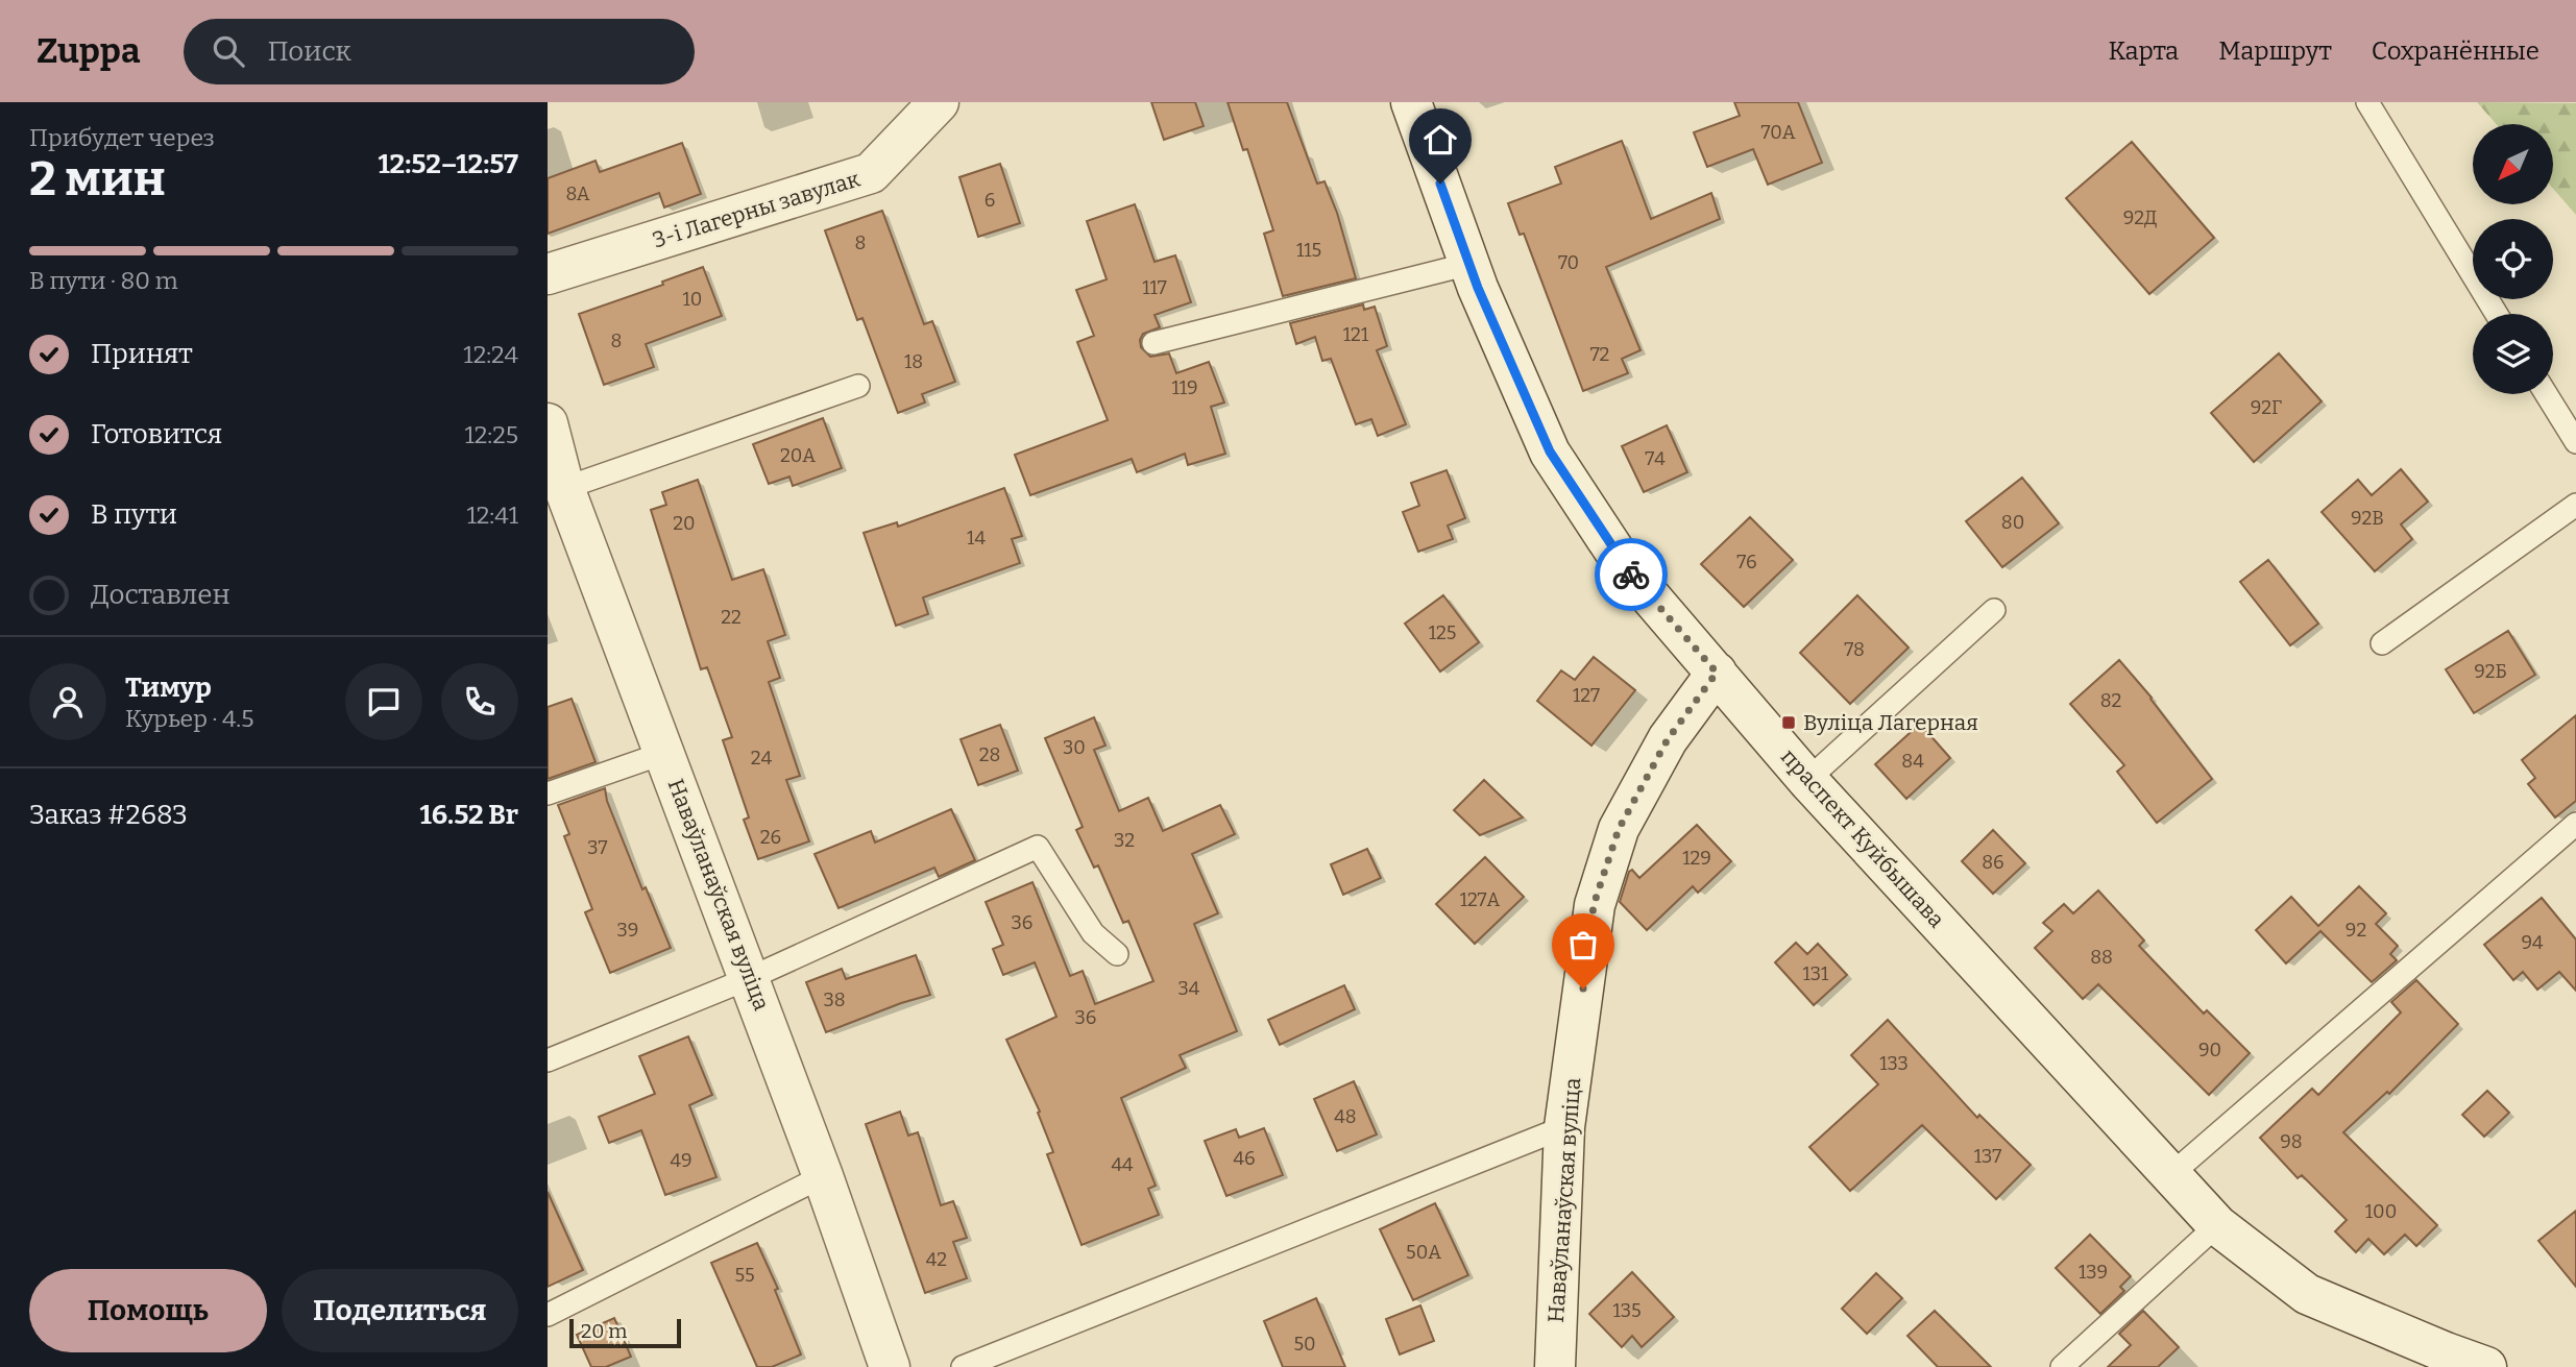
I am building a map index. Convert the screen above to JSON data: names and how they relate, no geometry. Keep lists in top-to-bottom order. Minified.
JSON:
{"streets":{"street":["3-і Лагерны завулак","праспект Куйбышава","Наваўланаўская вуліца"]},"crossings":[["праспект Куйбышава","Наваўланаўская вуліца"]],"places":{"transit":["Вуліца Лагерная"]},"house_numbers":["70А","8А","6","92Д","8","115","70","117","10","121","8","72","18","119","92Г","20А","74","92В","80","20","14","76","22","125","78","92Б","127","82","30","28","24","84","26","32","37","129","86","127А","36","39","92","94","88","131","34","38","36","90","133","48","98","137","46","49","44","100","50А","42","139","55","135","50"],"scale_bar":"20 m","north":"bottom left","page":{"header":"Zuppa","search":"Поиск","nav":["Карта","Маршрут","Сохранённые"],"heading":["2 мин","Прибудет через","12:52–12:57"],"panel":["Тимур","Курьер · 4.5","Заказ #2683","16.52 Br"],"bar":"В пути · 80 m","list":[["Принят","12:24"],["Готовится","12:25"],["В пути","12:41"],"Доставлен"],"buttons":["Помощь","Поделиться"],"scale":"20 m"}}
